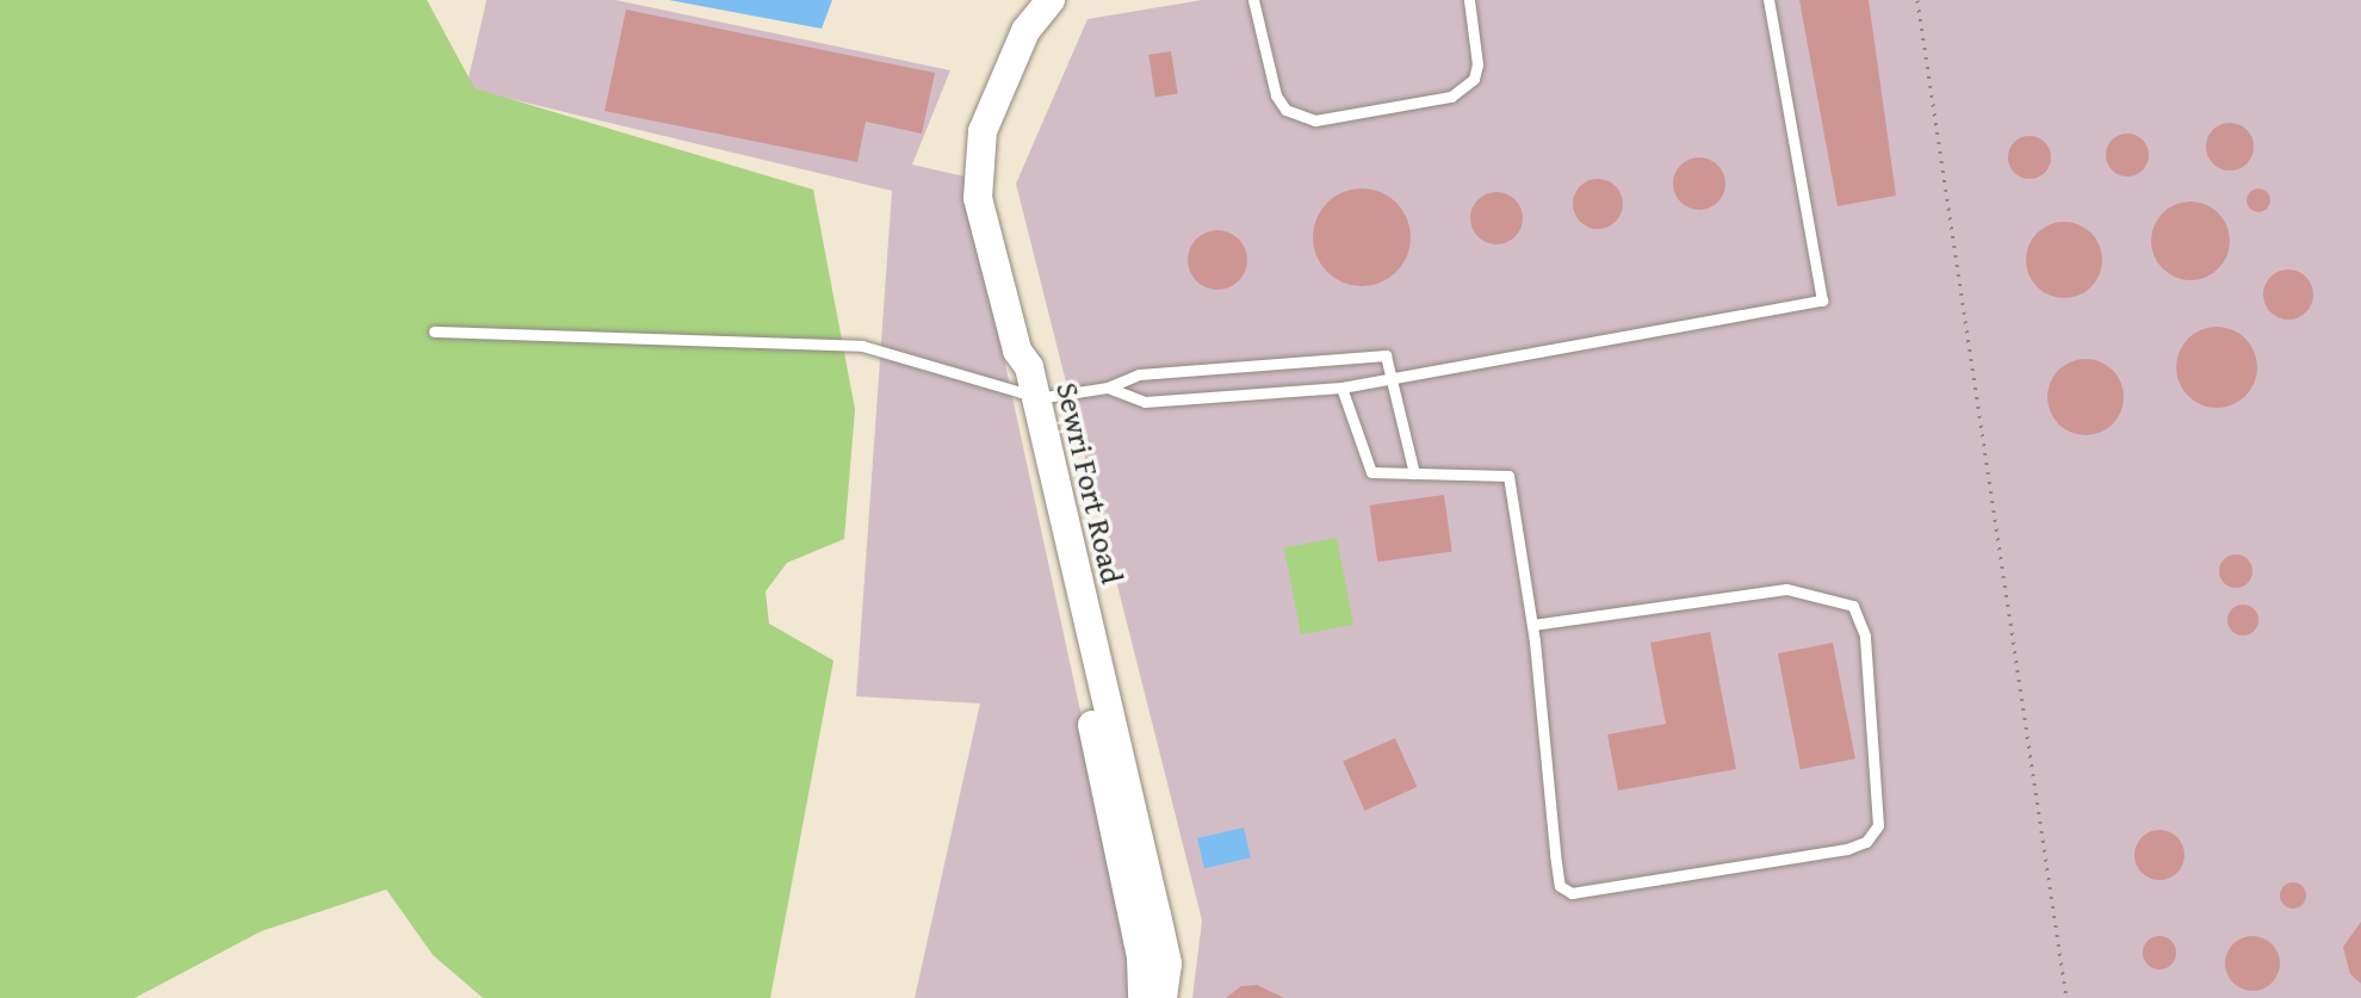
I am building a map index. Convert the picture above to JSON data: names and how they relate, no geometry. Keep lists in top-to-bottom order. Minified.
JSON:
{"streets":{"street":["Sewri Fort Road"]}}
